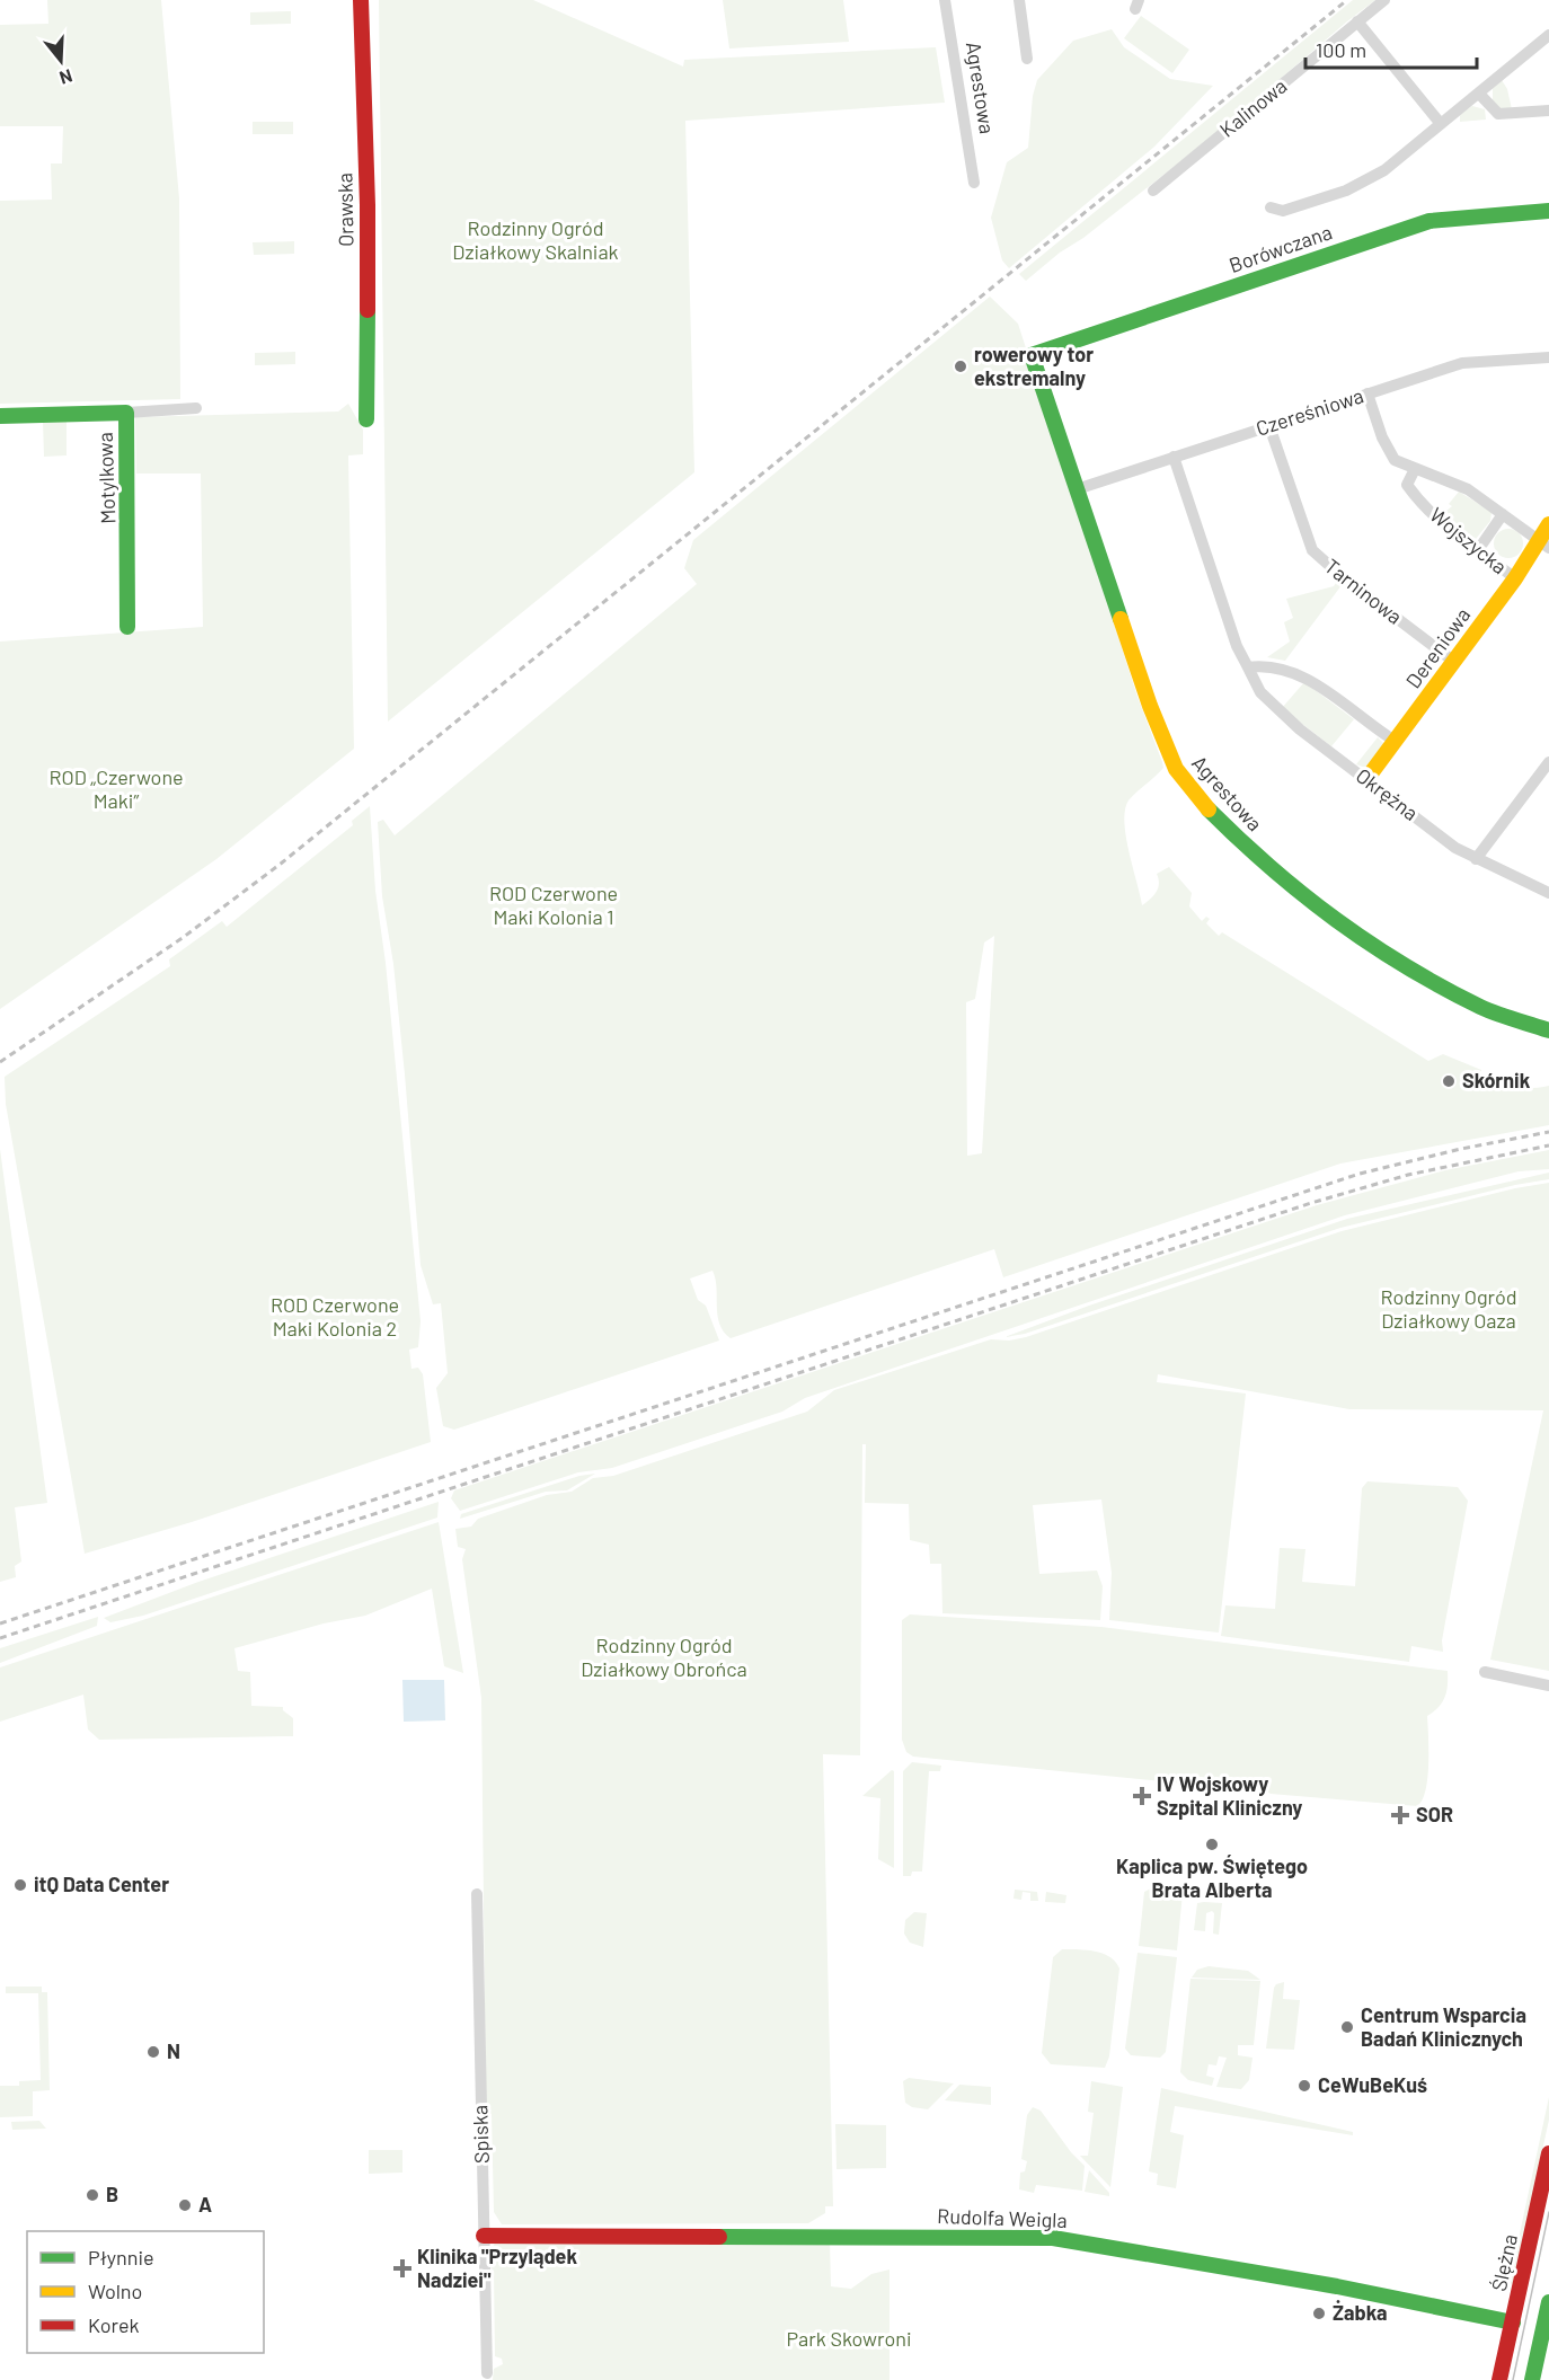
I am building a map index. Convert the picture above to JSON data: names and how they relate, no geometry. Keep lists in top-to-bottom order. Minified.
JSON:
{"streets":{"street":["Agrestowa","Kalinowa","Orawska","Borówczana","Czereśniowa","Motylkowa","Wojszycka","Tarninowa","Dereniowa","Okrężna","Spiska","Rudolfa Weigla","Ślężna"]},"crossings":[["Agrestowa","Borówczana"],["Agrestowa","Czereśniowa"],["Czereśniowa","Wojszycka"],["Czereśniowa","Tarninowa"],["Czereśniowa","Okrężna"],["Wojszycka","Dereniowa"],["Tarninowa","Dereniowa"],["Dereniowa","Okrężna"],["Spiska","Rudolfa Weigla"],["Rudolfa Weigla","Ślężna"]],"parks":["Rodzinny Ogród Działkowy Skalniak","ROD „Czerwone Maki”","ROD Czerwone Maki Kolonia 1","Rodzinny Ogród Działkowy Oaza","ROD Czerwone Maki Kolonia 2","Rodzinny Ogród Działkowy Obrońca","Park Skowroni"],"places":{"other":["rowerowy tor ekstremalny","Skórnik","Kaplica pw. Świętego Brata Alberta","itQ Data Center","Centrum Wsparcia Badań Klinicznych","N","CeWuBeKuś","B","A","Żabka"],"health":["IV Wojskowy Szpital Kliniczny","SOR","Klinika \"Przylądek Nadziei\""]},"legend":["Płynnie","Wolno","Korek"],"scale_bar":"100 m","north":"bottom"}
